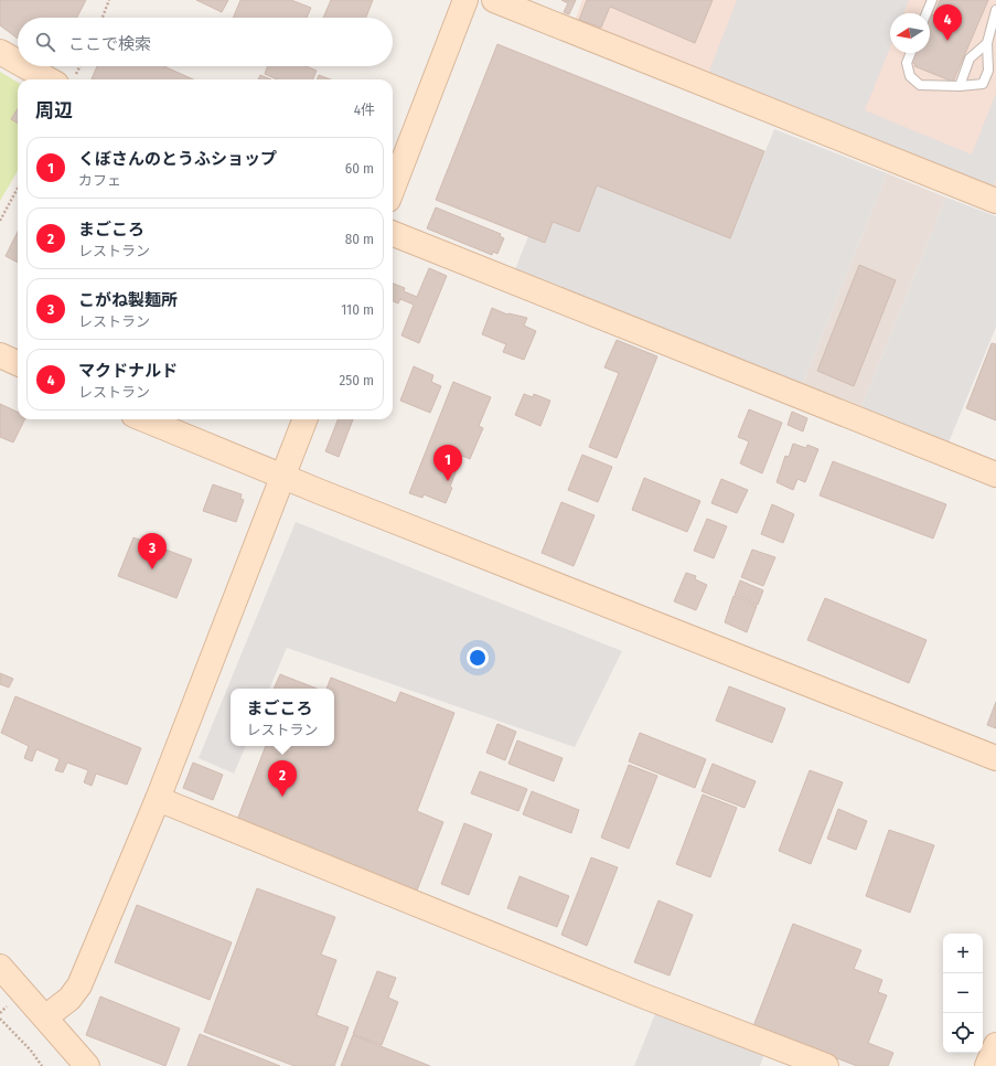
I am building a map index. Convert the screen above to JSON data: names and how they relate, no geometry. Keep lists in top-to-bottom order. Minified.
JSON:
{"north":"left","page":{"pins":["4","1","3","2"],"search":"ここで検索","heading":["周辺","4件"],"list":[{"mark":"1","name":"くぼさんのとうふショップ","note":"カフェ","value":"60 m"},{"mark":"2","name":"まごころ","note":"レストラン","value":"80 m"},{"mark":"3","name":"こがね製麺所","note":"レストラン","value":"110 m"},{"mark":"4","name":"マクドナルド","note":"レストラン","value":"250 m"}],"popup":["まごころ","レストラン"],"map_buttons":["+","−"]}}
